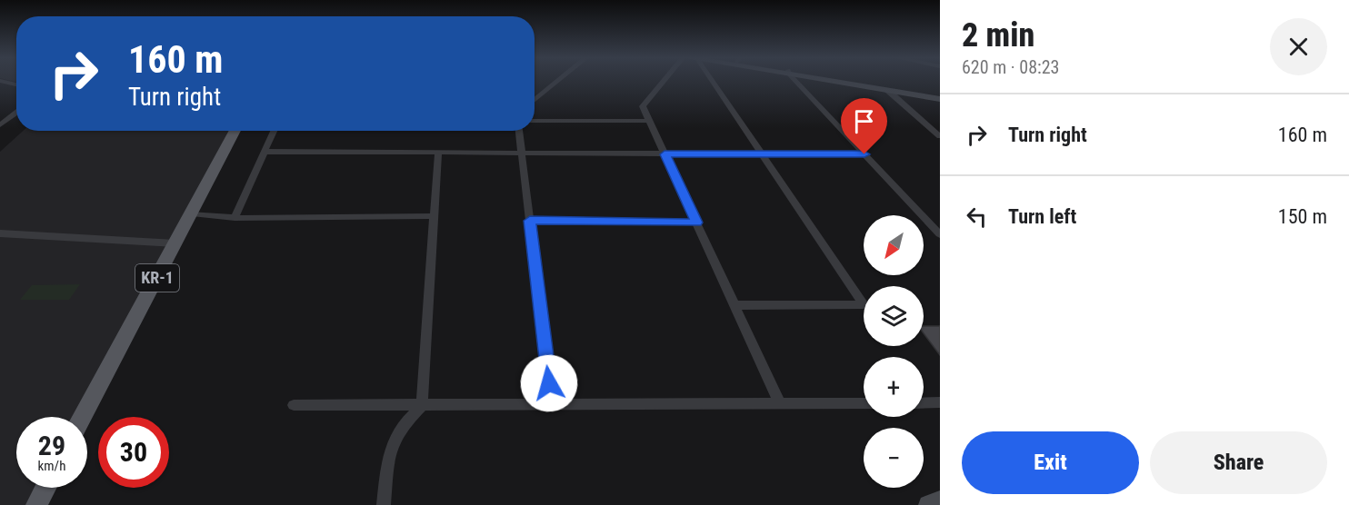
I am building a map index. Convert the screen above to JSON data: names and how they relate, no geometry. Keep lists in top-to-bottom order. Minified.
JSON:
{"streets":{"main road":["KR-1"]},"north":"bottom left","page":{"heading":["2 min","620 m · 08:23"],"turn":["160 m","Turn right"],"list":[{"name":"Turn right","value":"160 m"},{"name":"Turn left","value":"150 m"}],"map_buttons":["+","−"],"speed":"29 km/h","limit":"30","buttons":["Exit","Share"]}}
